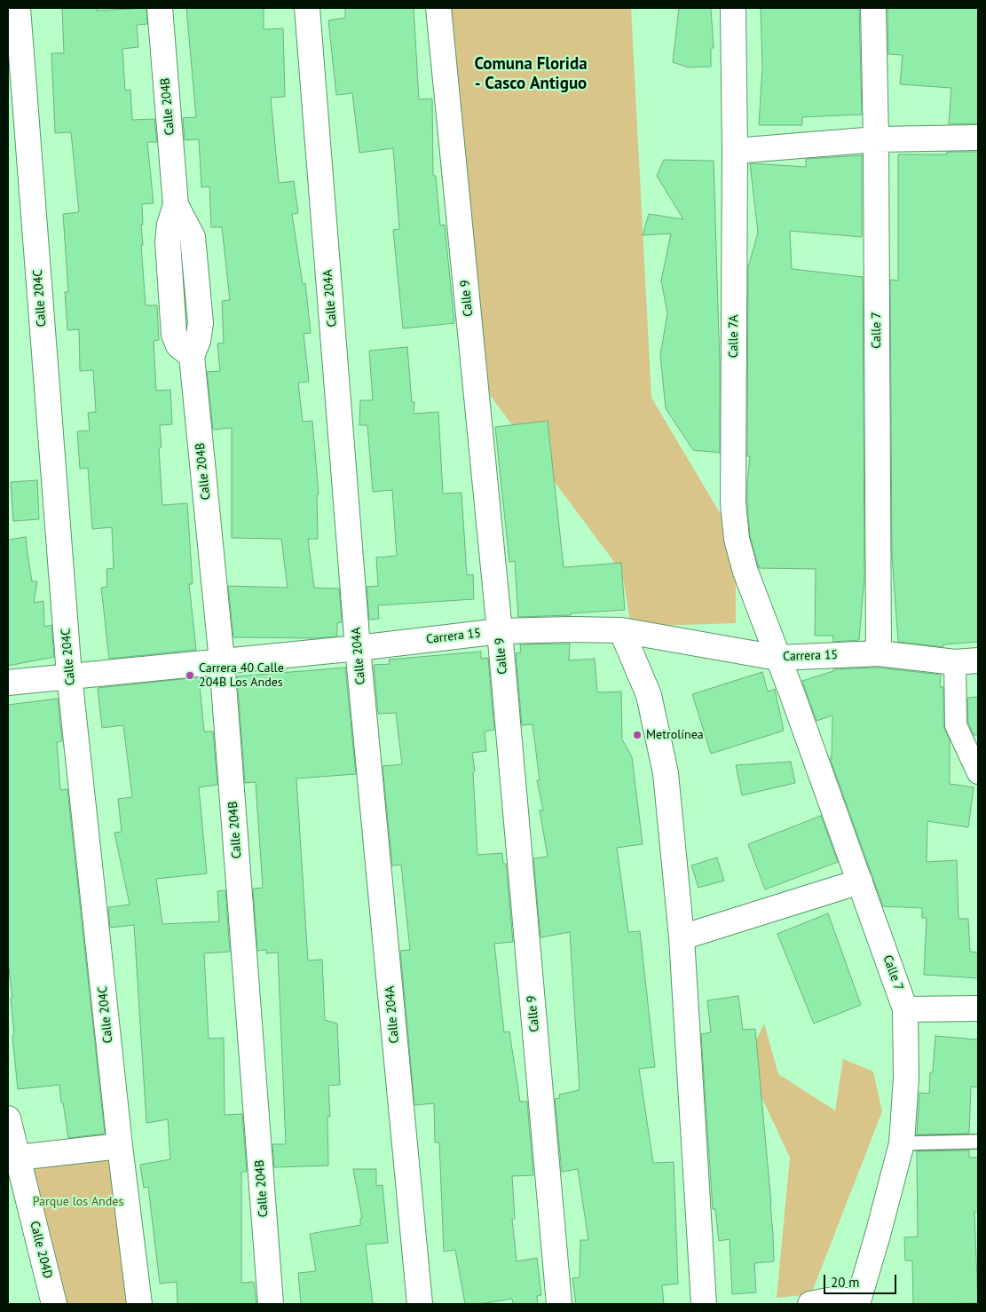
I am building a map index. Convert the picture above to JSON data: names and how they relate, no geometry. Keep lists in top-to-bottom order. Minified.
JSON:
{"streets":{"street":["Calle 204B","Calle 204C","Calle 204A","Calle 9","Calle 7","Calle 7A","Carrera 15","Calle 204D"]},"crossings":[["Calle 204B","Carrera 15"],["Calle 204C","Carrera 15"],["Calle 204A","Carrera 15"],["Calle 9","Carrera 15"],["Calle 7","Calle 7A"],["Calle 7","Carrera 15"],["Calle 7A","Carrera 15"]],"districts":["Comuna Florida - Casco Antiguo"],"parks":["Parque los Andes"],"places":["Carrera 40 Calle 204B Los Andes","Metrolínea"],"scale_bar":"20 m"}
